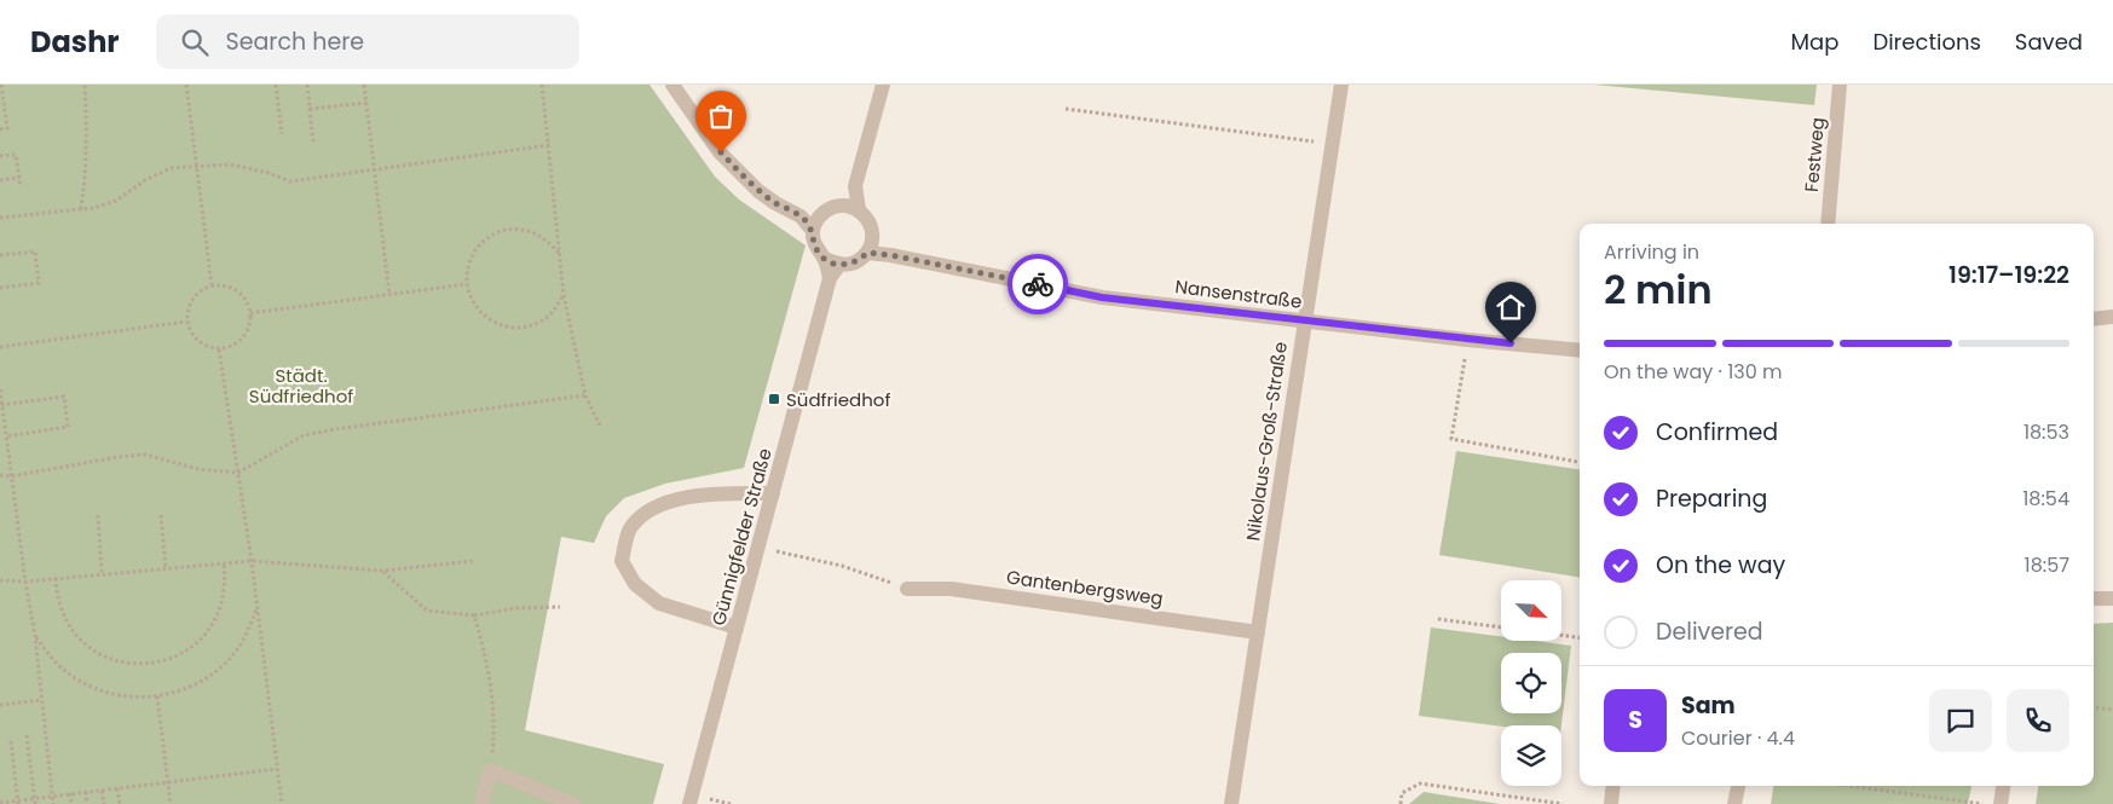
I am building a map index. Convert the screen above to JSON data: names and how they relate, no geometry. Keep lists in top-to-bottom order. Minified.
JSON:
{"streets":{"street":["Festweg","Nansenstraße","Nikolaus-Groß-Straße","Günnigfelder Straße","Gantenbergsweg"]},"crossings":[["Nansenstraße","Nikolaus-Groß-Straße"],["Nansenstraße","Günnigfelder Straße"],["Nikolaus-Groß-Straße","Gantenbergsweg"]],"parks":["Städt. Südfriedhof"],"places":{"transit":["Südfriedhof"]},"north":"bottom right","page":{"header":"Dashr","search":"Search here","nav":["Map","Directions","Saved"],"heading":["2 min","Arriving in","19:17–19:22"],"panel":["Sam","Courier · 4.4"],"bar":"On the way · 130 m","list":[["Confirmed","18:53"],["Preparing","18:54"],["On the way","18:57"],"Delivered"],"round":"S"}}
